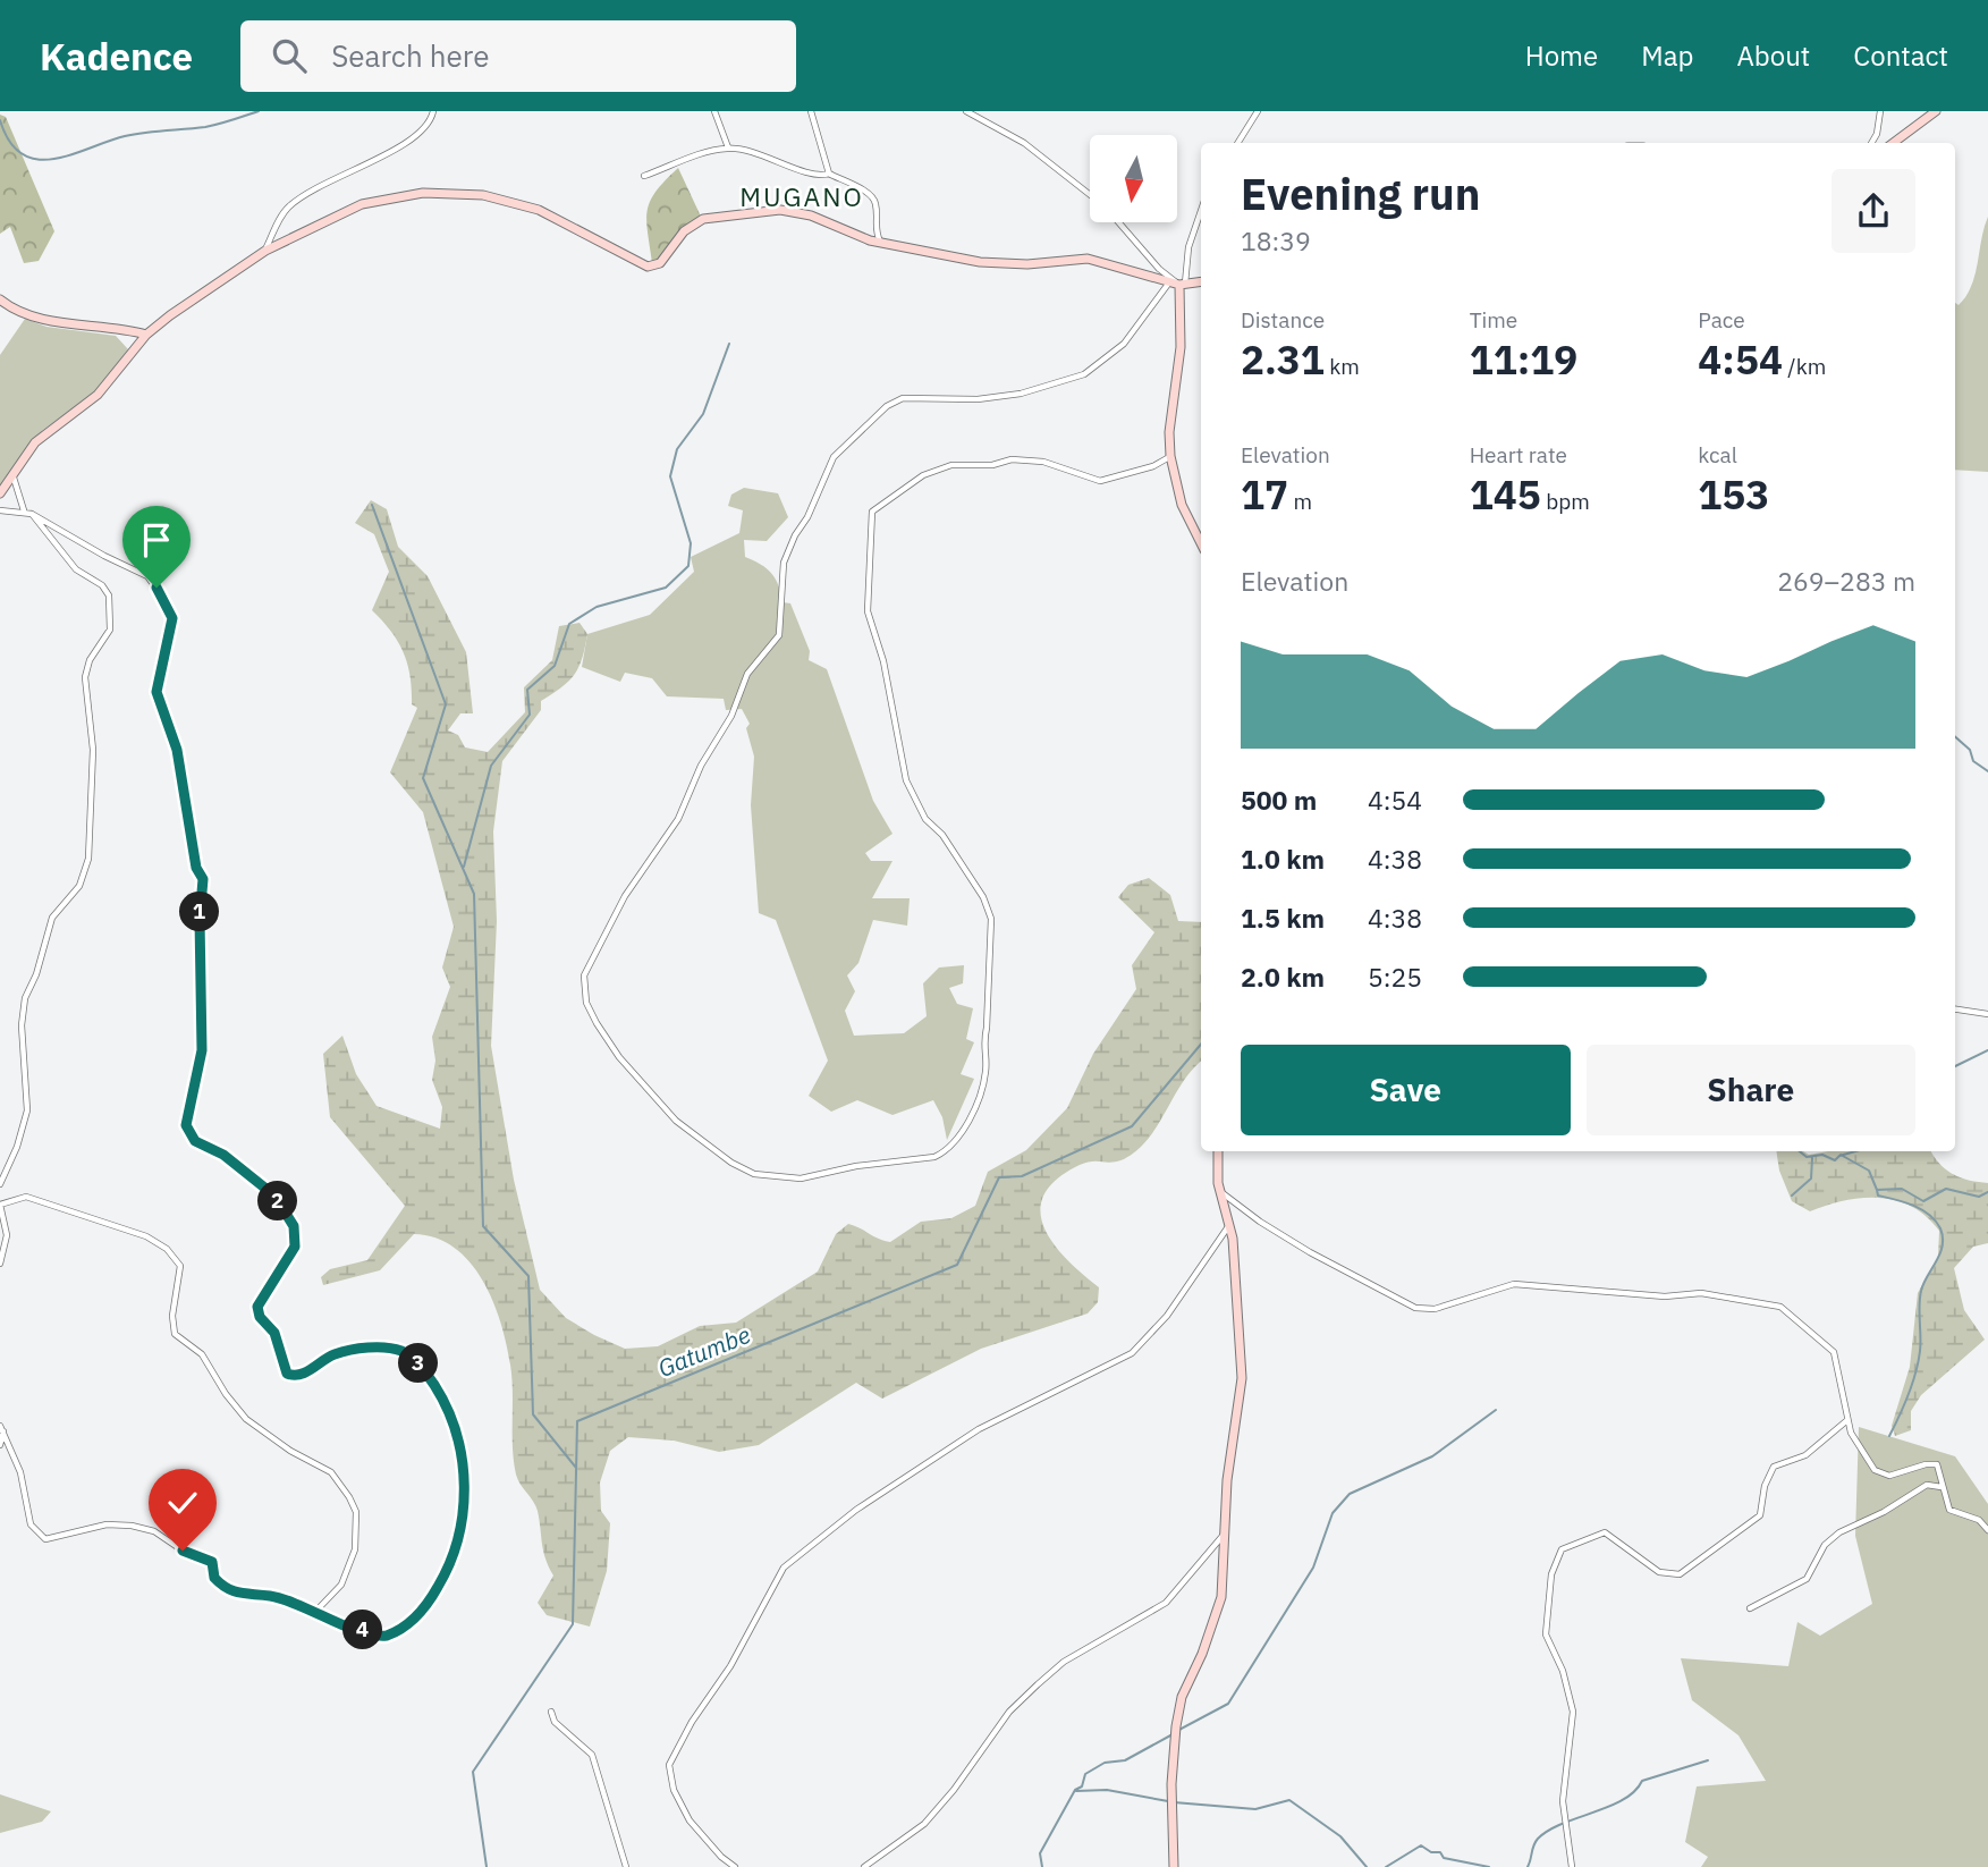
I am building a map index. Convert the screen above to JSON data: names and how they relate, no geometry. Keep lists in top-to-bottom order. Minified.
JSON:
{"districts":["MUGANO"],"water":["Gatumbe"],"north":"bottom","page":{"header":"Kadence","search":"Search here","nav":["Home","Map","About","Contact"],"heading":["Evening run","18:39"],"stats":[["Distance","2.31 km"],["Time","11:19"],["Pace","4:54 /km"],["Elevation","17 m"],["Heart rate","145 bpm"],["kcal","153"]],"chart":["Elevation","269–283 m"],"list":[{"name":"500 m","note":"4:54"},{"name":"1.0 km","note":"4:38"},{"name":"1.5 km","note":"4:38"},{"name":"2.0 km","note":"5:25"}],"pins":["1","2","3","4"],"buttons":["Save","Share"]}}
